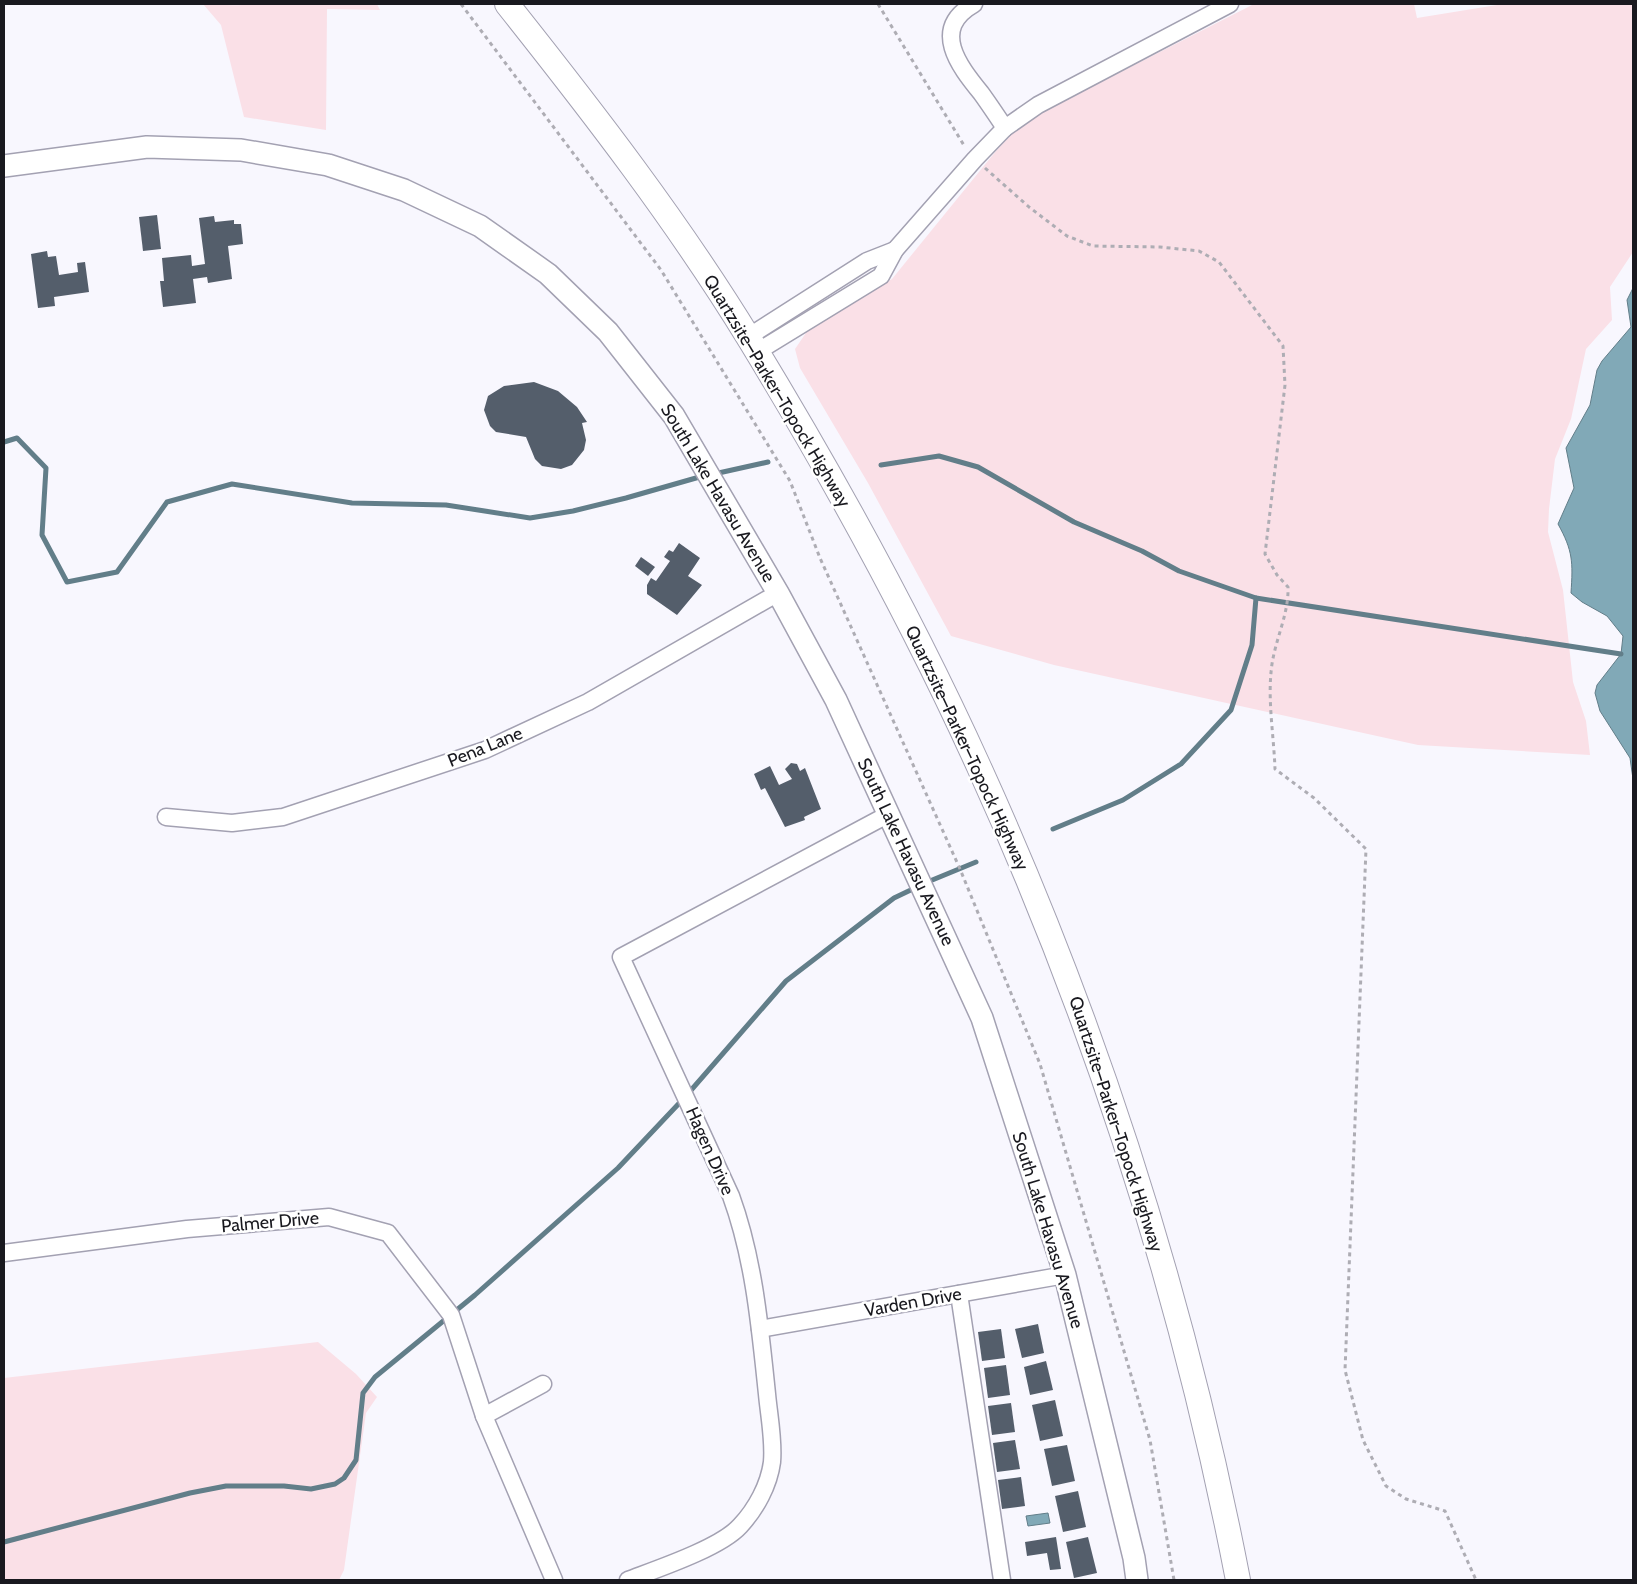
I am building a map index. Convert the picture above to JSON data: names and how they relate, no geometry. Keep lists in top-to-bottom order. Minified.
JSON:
{"streets":{"highway":["Quartzsite–Parker–Topock Highway"],"main road":["South Lake Havasu Avenue"],"street":["Pena Lane","Hagen Drive","Palmer Drive","Varden Drive"]},"crossings":[["South Lake Havasu Avenue","Pena Lane"],["South Lake Havasu Avenue","Hagen Drive"],["South Lake Havasu Avenue","Varden Drive"],["Hagen Drive","Varden Drive"]]}
